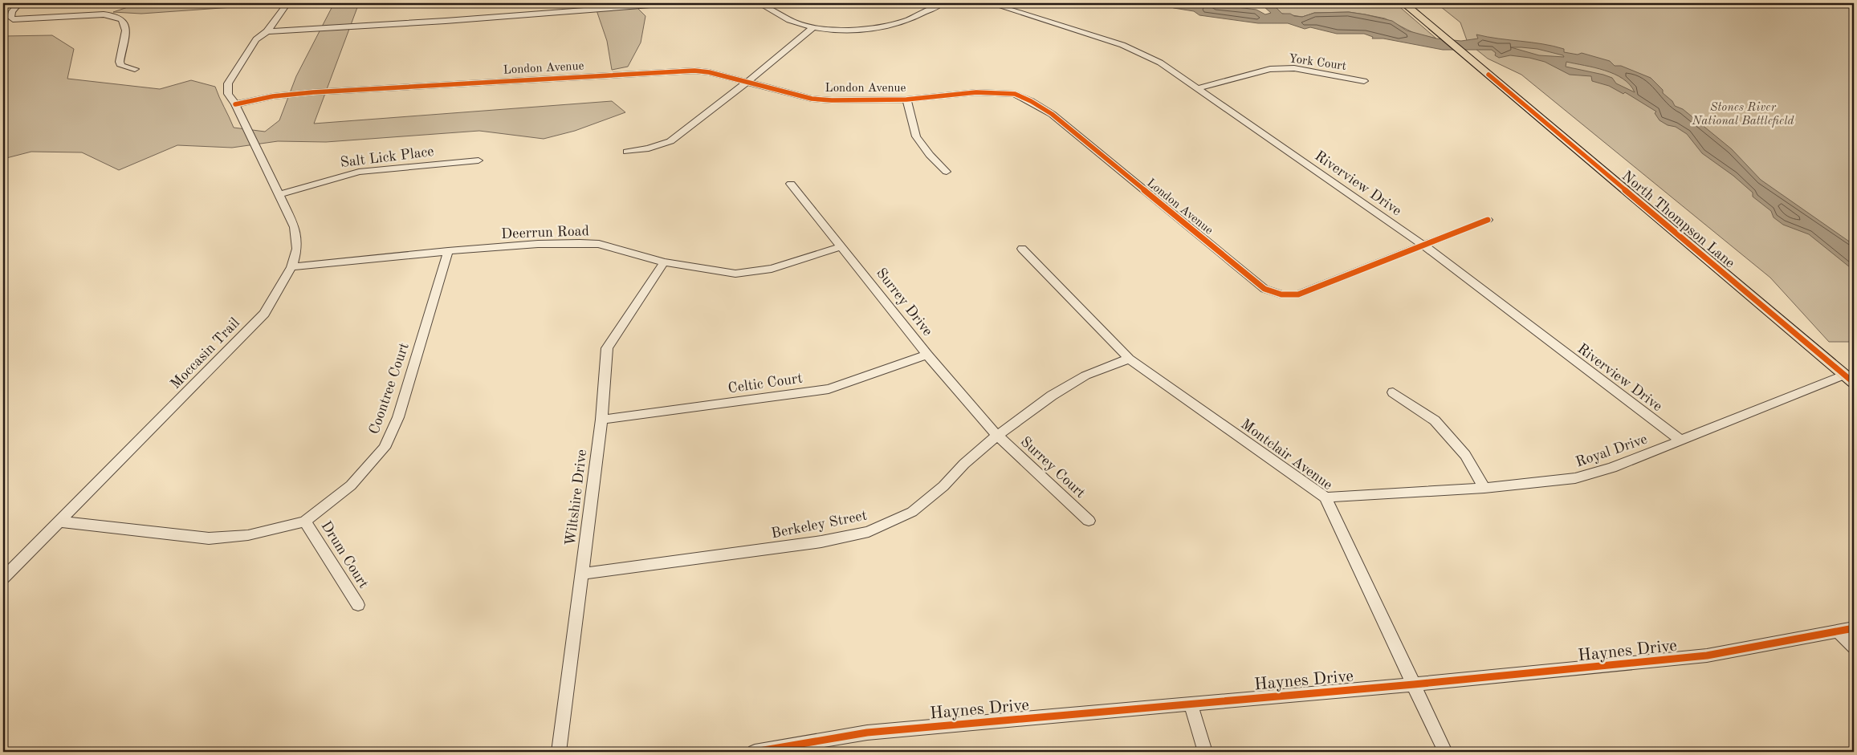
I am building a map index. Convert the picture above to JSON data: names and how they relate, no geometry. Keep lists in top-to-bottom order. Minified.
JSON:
{"streets":{"main road":["North Thompson Lane"],"street":["York Court","London Avenue","Salt Lick Place","Riverview Drive","Deerrun Road","Surrey Drive","Moccasin Trail","Celtic Court","Coontree Court","Royal Drive","Montclair Avenue","Surrey Court","Wiltshire Drive","Berkeley Street","Drum Court","Haynes Drive"]},"crossings":[["York Court","Riverview Drive"],["London Avenue","Riverview Drive"],["London Avenue","Moccasin Trail"],["Salt Lick Place","Moccasin Trail"],["Riverview Drive","Royal Drive"],["North Thompson Lane","Royal Drive"],["Deerrun Road","Surrey Drive"],["Deerrun Road","Moccasin Trail"],["Deerrun Road","Coontree Court"],["Deerrun Road","Wiltshire Drive"],["Surrey Drive","Celtic Court"],["Surrey Drive","Surrey Court"],["Surrey Drive","Berkeley Street"],["Moccasin Trail","Coontree Court"],["Celtic Court","Wiltshire Drive"],["Coontree Court","Drum Court"],["Royal Drive","Montclair Avenue"],["Montclair Avenue","Berkeley Street"],["Montclair Avenue","Haynes Drive"],["Surrey Court","Berkeley Street"],["Wiltshire Drive","Berkeley Street"]],"parks":["Stones River National Battlefield"]}
